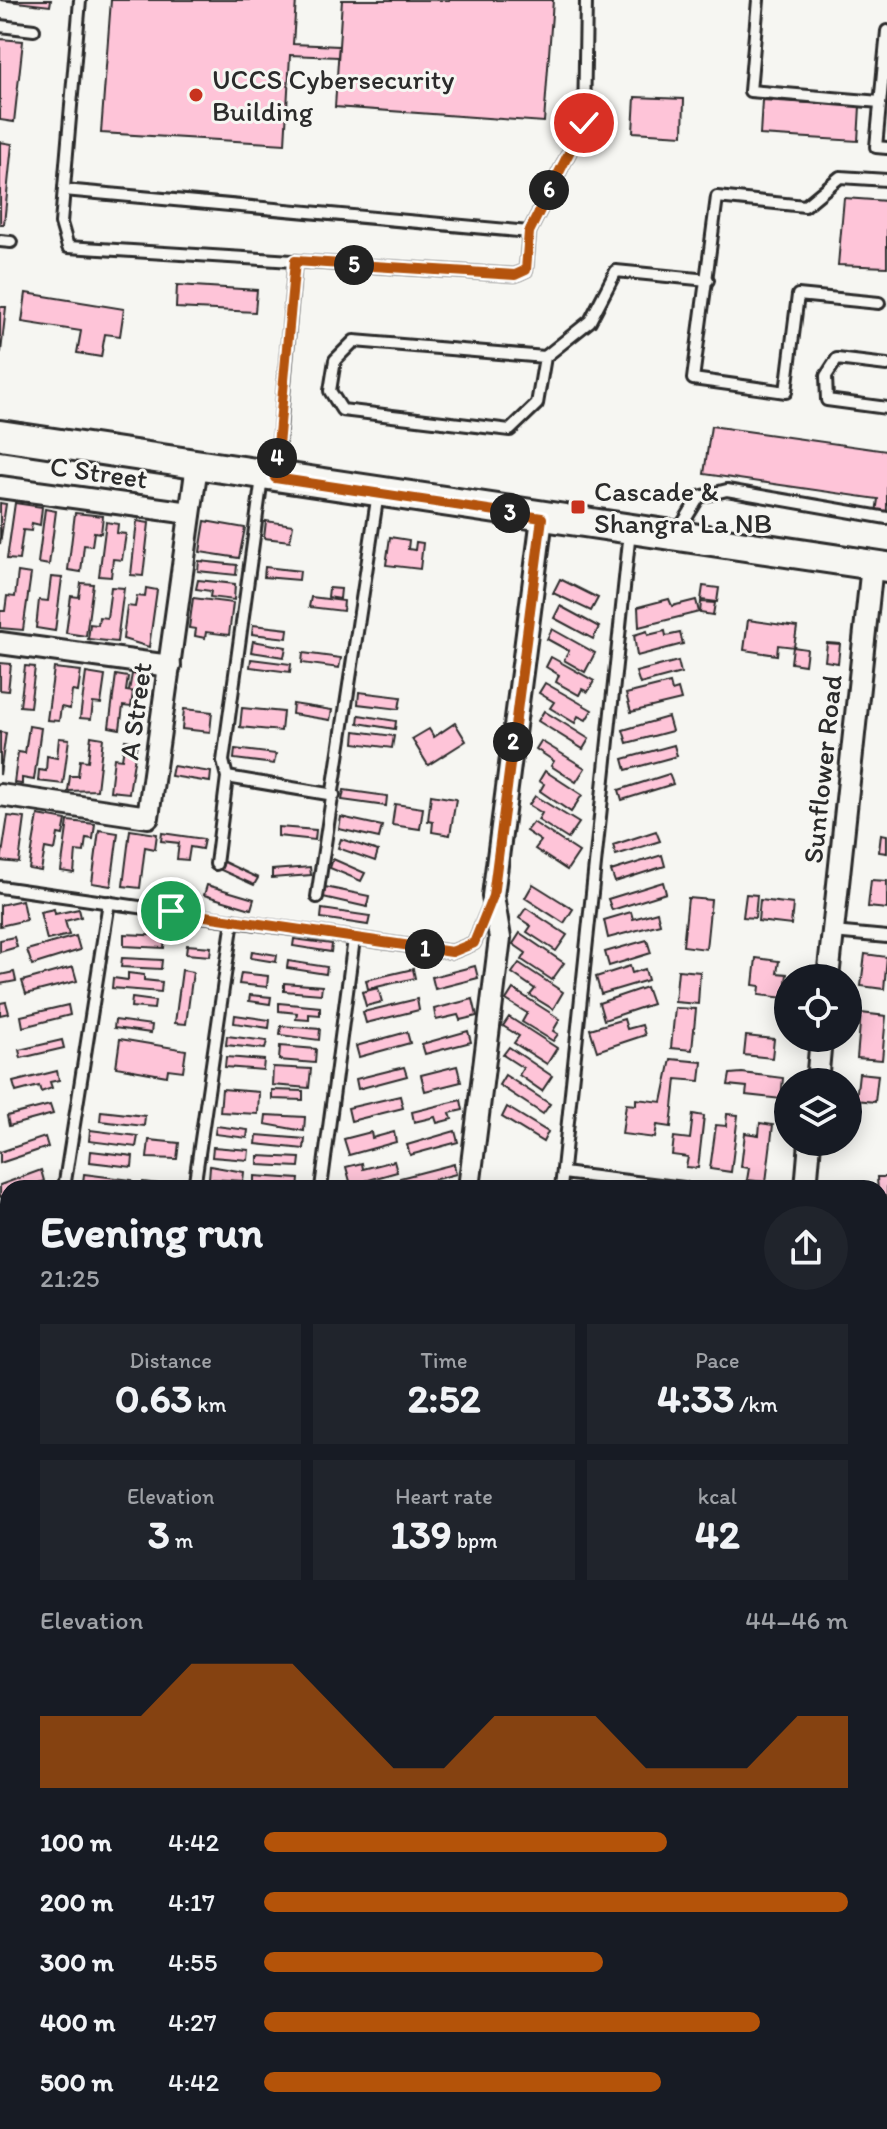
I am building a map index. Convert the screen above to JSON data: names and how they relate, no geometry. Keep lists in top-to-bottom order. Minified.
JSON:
{"streets":{"street":["C Street","A Street","Sunflower Road"]},"crossings":[["C Street","A Street"]],"places":{"other":["UCCS Cybersecurity Building"],"transit":["Cascade & Shangra La NB"]},"page":{"pins":["6","5","4","3","2","1"],"heading":["Evening run","21:25"],"stats":[["Distance","0.63 km"],["Time","2:52"],["Pace","4:33 /km"],["Elevation","3 m"],["Heart rate","139 bpm"],["kcal","42"]],"chart":["Elevation","44–46 m"],"list":[{"name":"100 m","note":"4:42"},{"name":"200 m","note":"4:17"},{"name":"300 m","note":"4:55"},{"name":"400 m","note":"4:27"},{"name":"500 m","note":"4:42"}]}}
